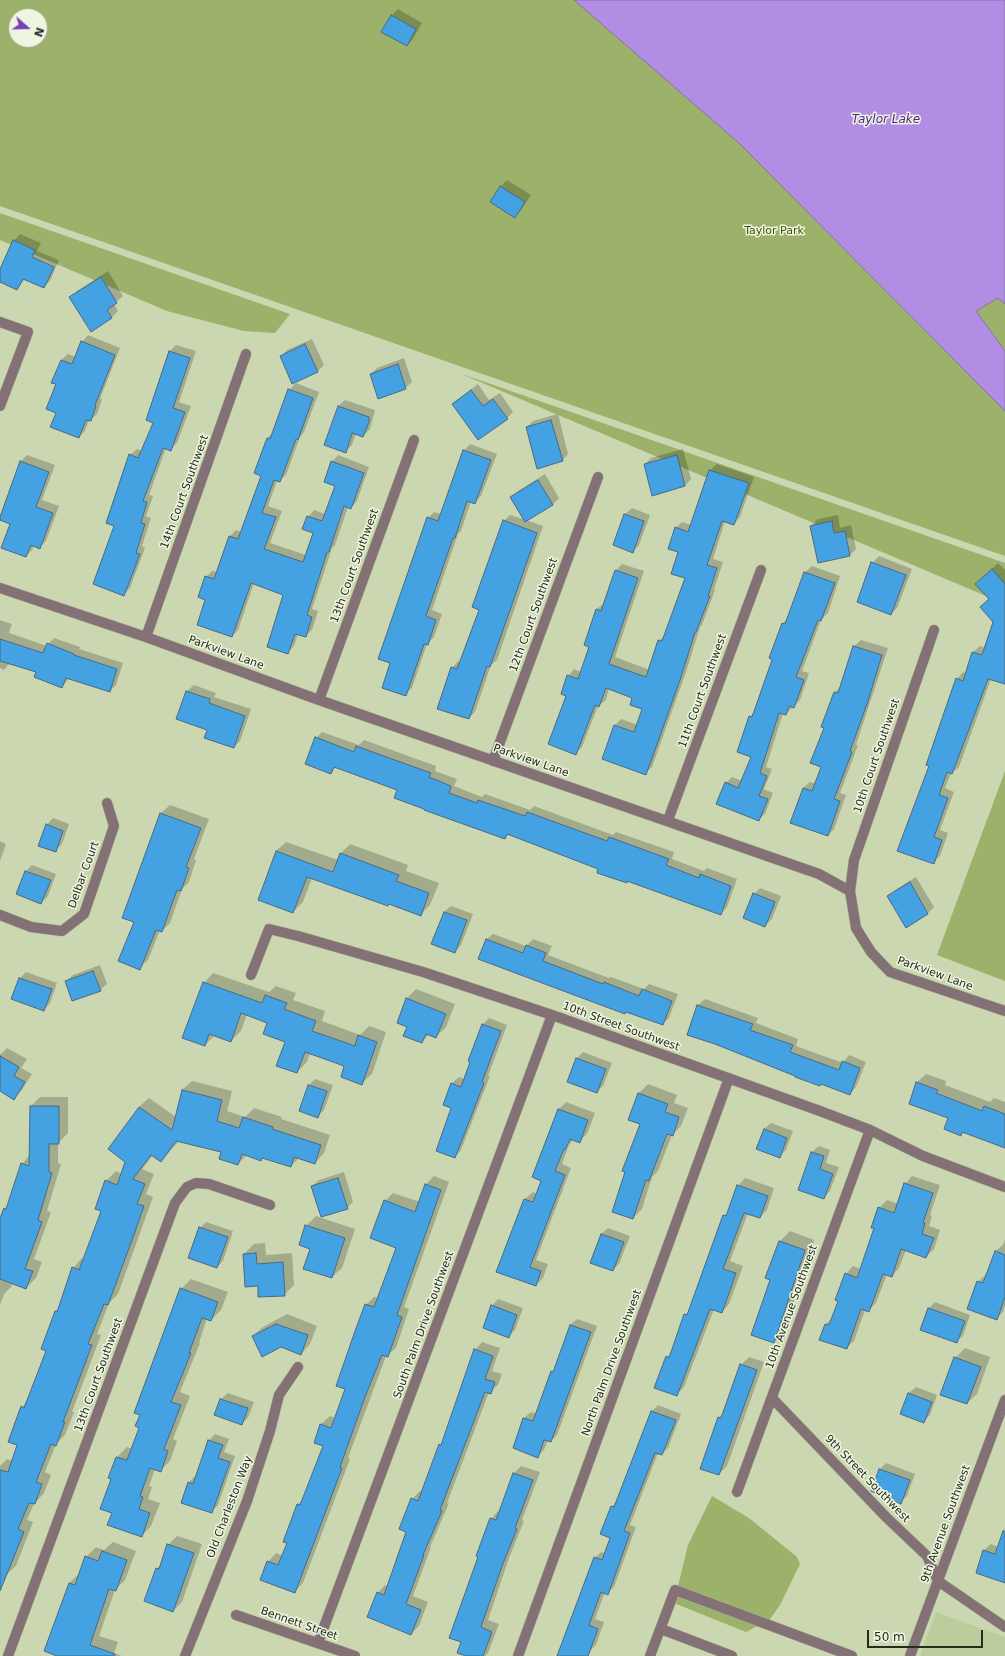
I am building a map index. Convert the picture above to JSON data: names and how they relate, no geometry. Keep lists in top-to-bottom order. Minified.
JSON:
{"streets":{"street":["14th Court Southwest","13th Court Southwest","12th Court Southwest","Parkview Lane","11th Court Southwest","10th Court Southwest","Delbar Court","10th Street Southwest","10th Avenue Southwest","South Palm Drive Southwest","North Palm Drive Southwest","9th Street Southwest","Old Charleston Way","9th Avenue Southwest","Bennett Street"]},"crossings":[["14th Court Southwest","Parkview Lane"],["13th Court Southwest","Parkview Lane"],["12th Court Southwest","Parkview Lane"],["Parkview Lane","11th Court Southwest"],["Parkview Lane","10th Court Southwest"],["10th Street Southwest","10th Avenue Southwest"],["10th Street Southwest","South Palm Drive Southwest"],["10th Street Southwest","North Palm Drive Southwest"],["10th Avenue Southwest","9th Street Southwest"],["South Palm Drive Southwest","Bennett Street"],["9th Street Southwest","9th Avenue Southwest"]],"water":["Taylor Lake"],"parks":["Taylor Park"],"scale_bar":"50 m","north":"right"}
